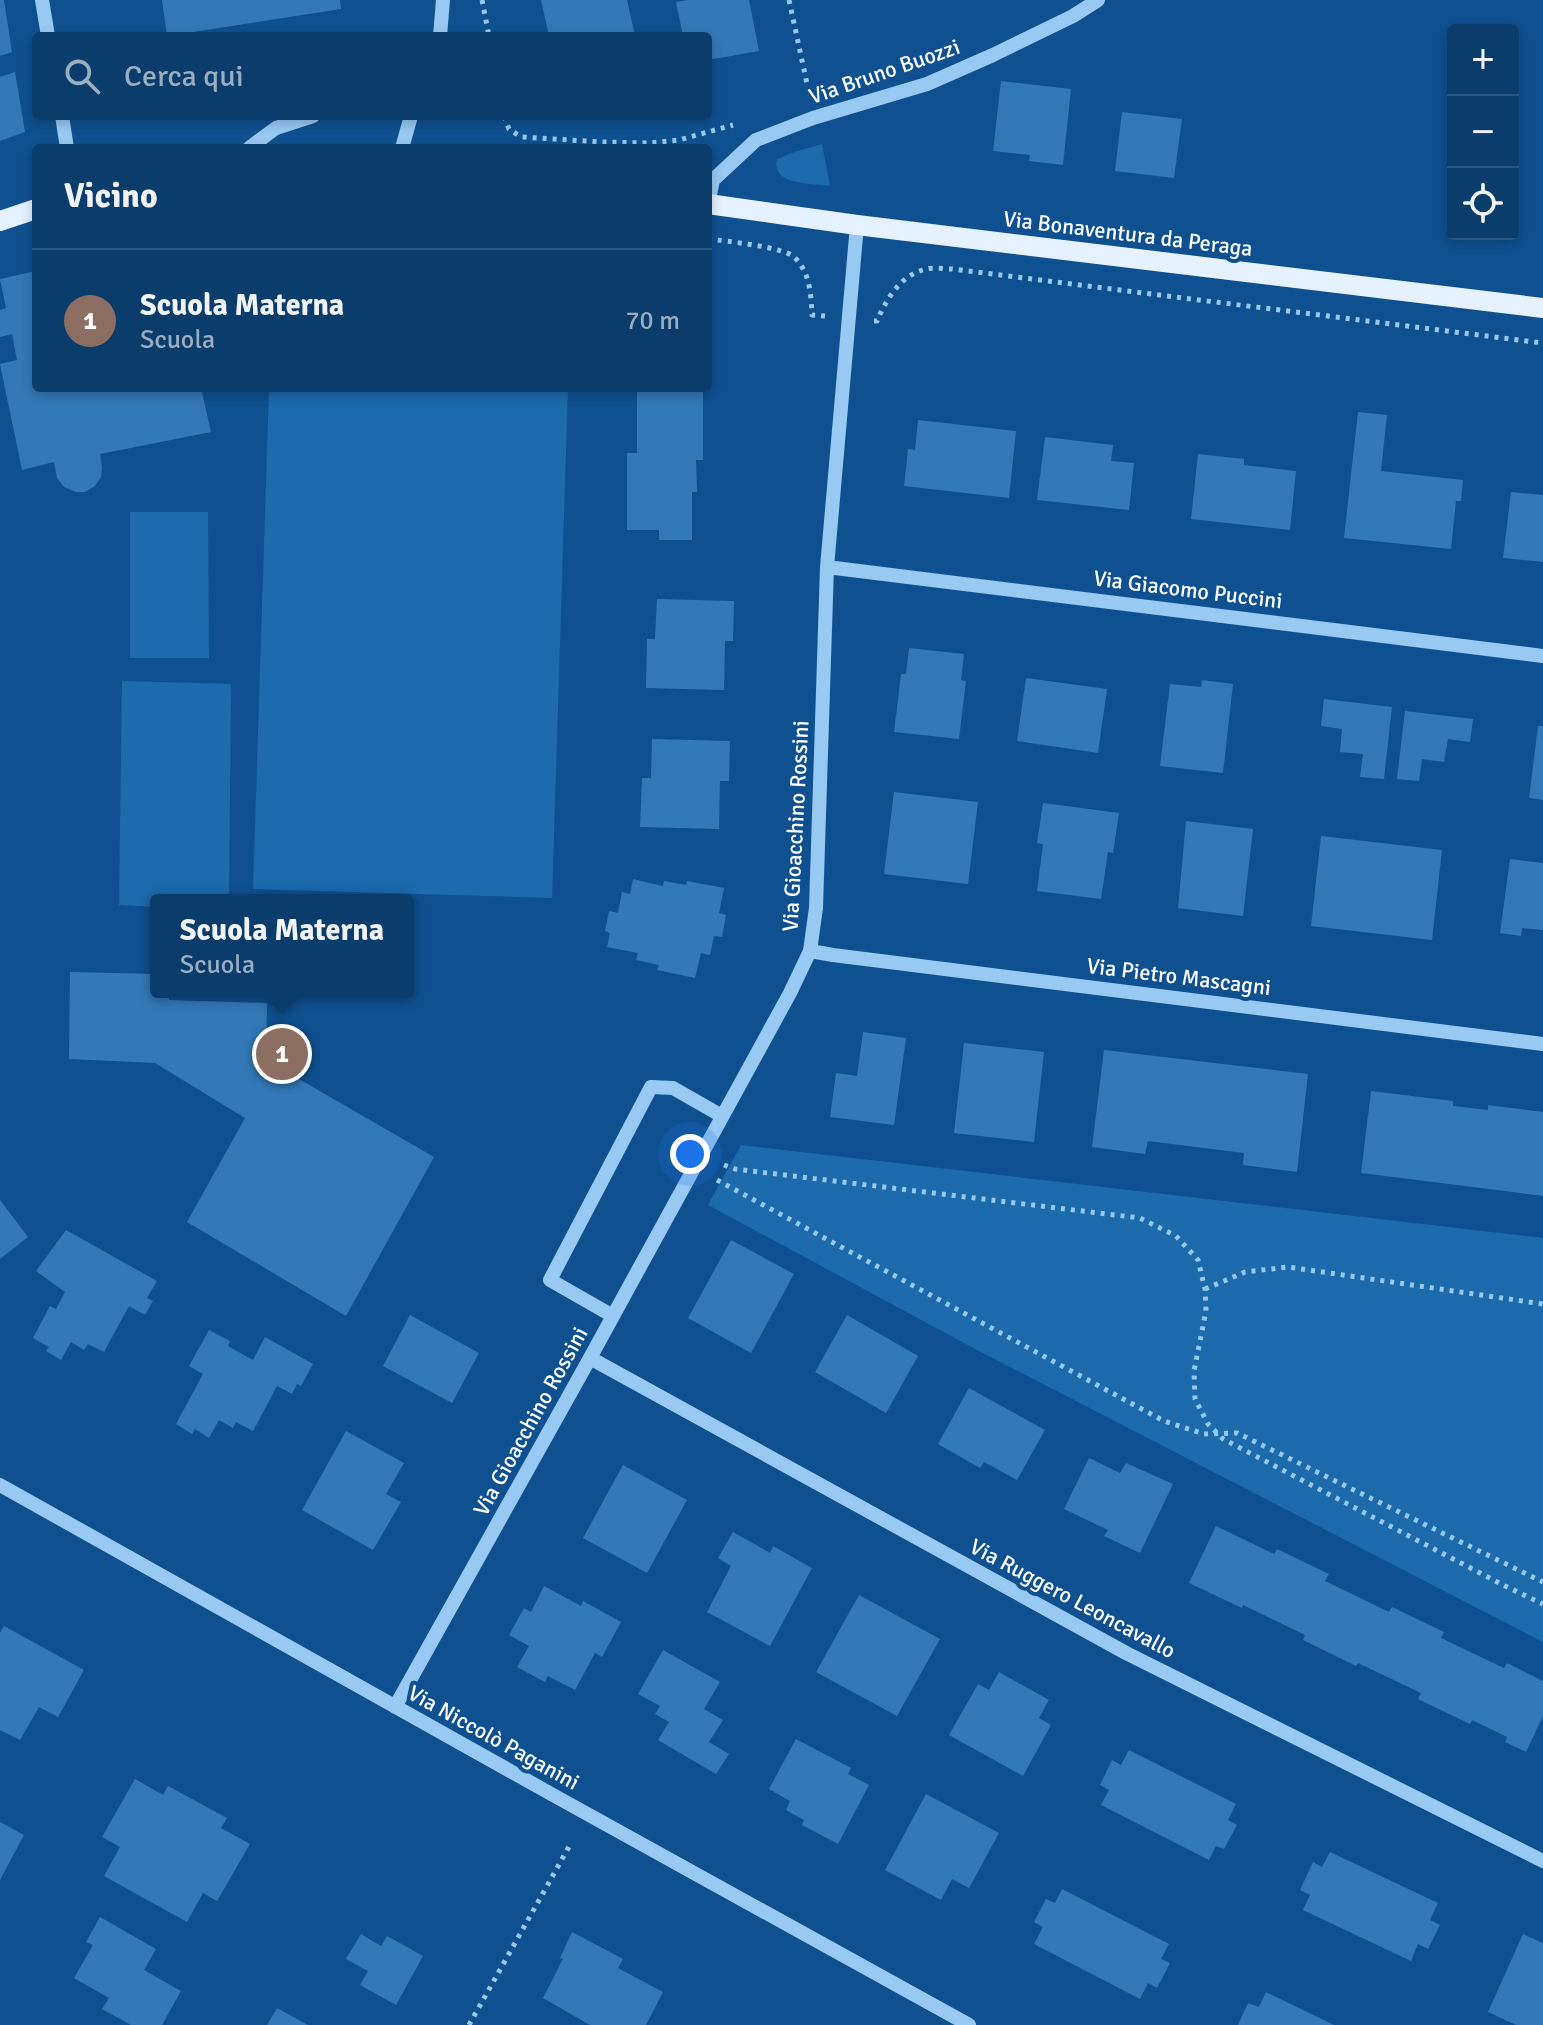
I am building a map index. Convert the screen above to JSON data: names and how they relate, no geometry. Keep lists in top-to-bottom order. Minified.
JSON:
{"streets":{"main road":["Via Bonaventura da Peraga"],"street":["Via Bruno Buozzi","Via Giacomo Puccini","Via Gioacchino Rossini","Via Pietro Mascagni","Via Ruggero Leoncavallo","Via Niccolò Paganini"]},"crossings":[["Via Bonaventura da Peraga","Via Gioacchino Rossini"],["Via Giacomo Puccini","Via Gioacchino Rossini"],["Via Gioacchino Rossini","Via Pietro Mascagni"],["Via Gioacchino Rossini","Via Ruggero Leoncavallo"],["Via Gioacchino Rossini","Via Niccolò Paganini"]],"page":{"map_buttons":["+","−"],"search":"Cerca qui","heading":"Vicino","list":[{"mark":"1","name":"Scuola Materna","note":"Scuola","value":"70 m"}],"popup":["Scuola Materna","Scuola"],"pins":"1"}}
